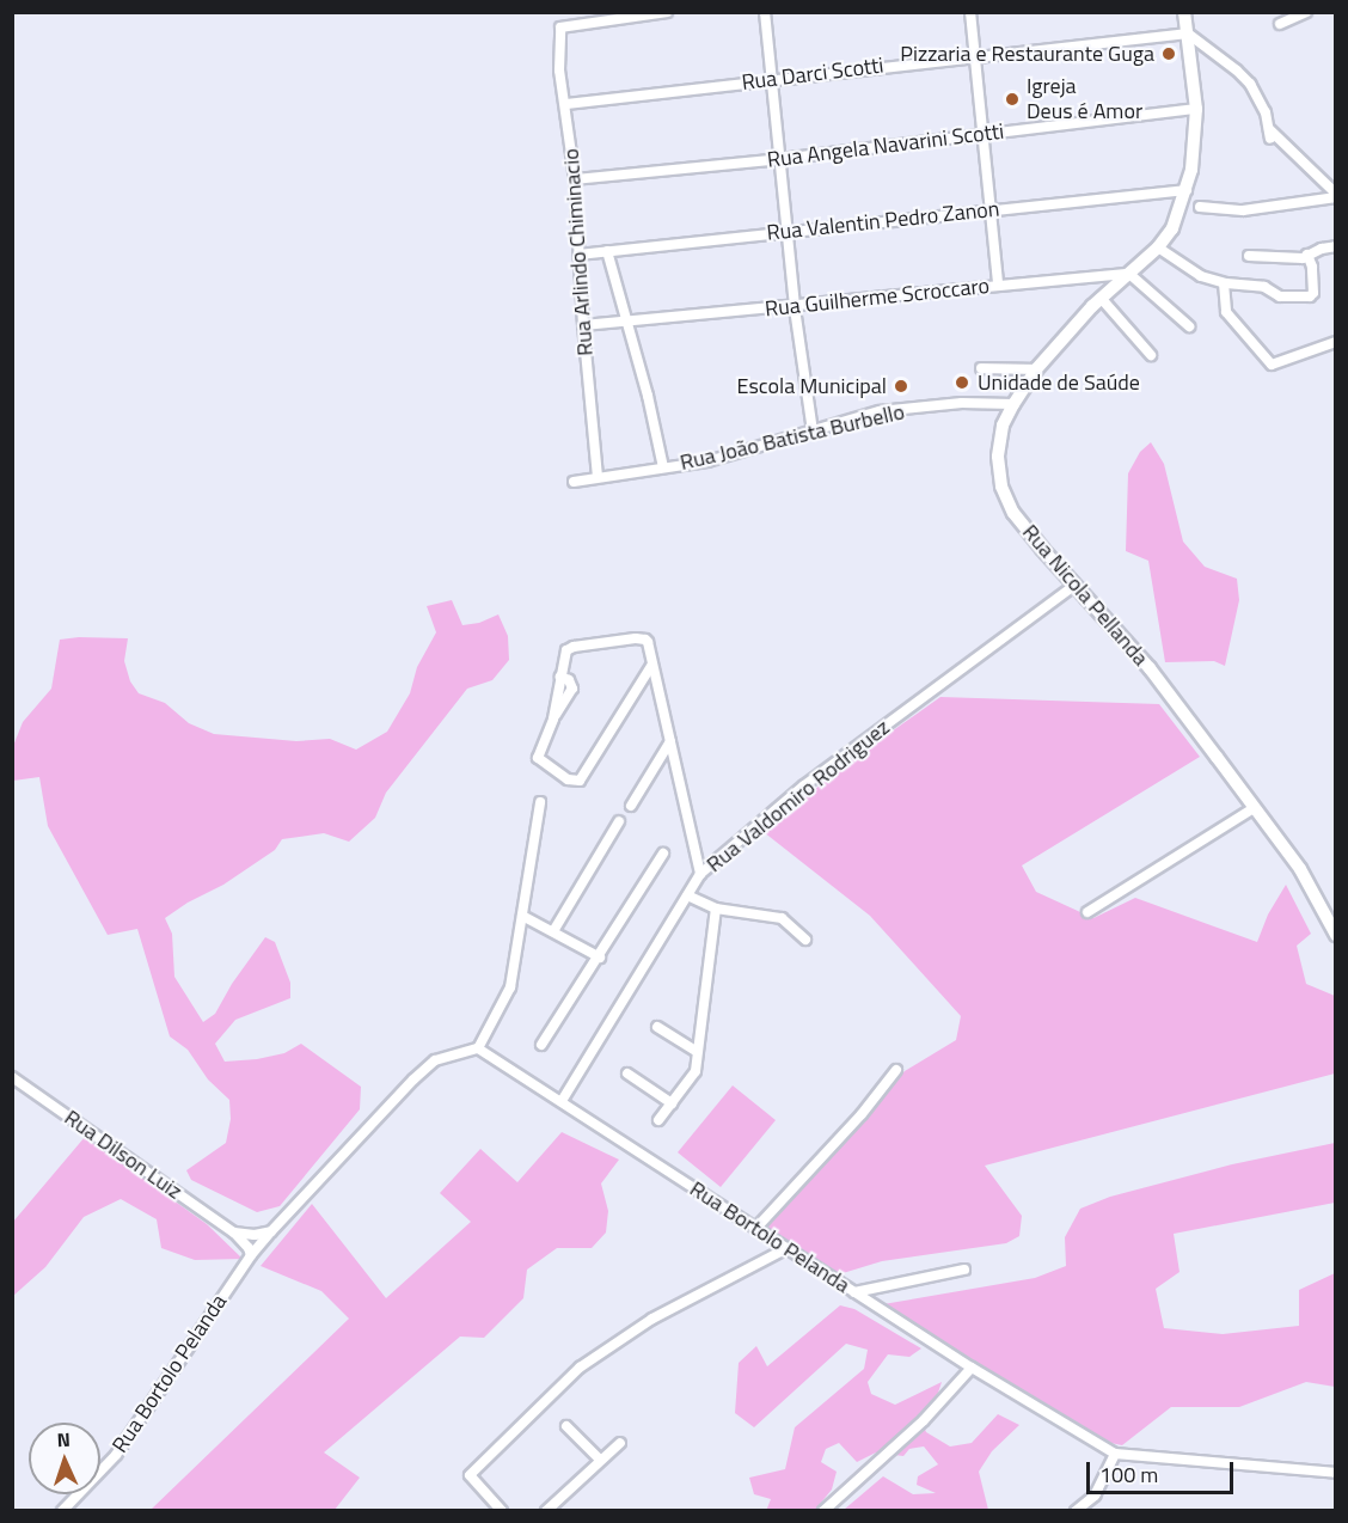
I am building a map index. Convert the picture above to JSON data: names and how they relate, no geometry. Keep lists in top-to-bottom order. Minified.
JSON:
{"streets":{"main road":["Rua Nicola Pellanda"],"street":["Rua Darci Scotti","Rua Angela Navarini Scotti","Rua Valentin Pedro Zanon","Rua Arlindo Chiminacio","Rua Guilherme Scroccaro","Rua João Batista Burbello","Rua Valdomiro Rodriguez","Rua Dilson Luiz","Rua Bortolo Pelanda"]},"crossings":[["Rua Darci Scotti","Rua Arlindo Chiminacio"],["Rua Darci Scotti","Rua Nicola Pellanda"],["Rua Angela Navarini Scotti","Rua Arlindo Chiminacio"],["Rua Angela Navarini Scotti","Rua Nicola Pellanda"],["Rua Valentin Pedro Zanon","Rua Arlindo Chiminacio"],["Rua Valentin Pedro Zanon","Rua Nicola Pellanda"],["Rua Arlindo Chiminacio","Rua Guilherme Scroccaro"],["Rua Arlindo Chiminacio","Rua João Batista Burbello"],["Rua Guilherme Scroccaro","Rua Nicola Pellanda"],["Rua João Batista Burbello","Rua Nicola Pellanda"],["Rua Nicola Pellanda","Rua Valdomiro Rodriguez"],["Rua Valdomiro Rodriguez","Rua Bortolo Pelanda"],["Rua Dilson Luiz","Rua Bortolo Pelanda"]],"places":["Pizzaria e Restaurante Guga","Igreja Deus é Amor","Unidade de Saúde","Escola Municipal"],"scale_bar":"100 m","north":"top"}
